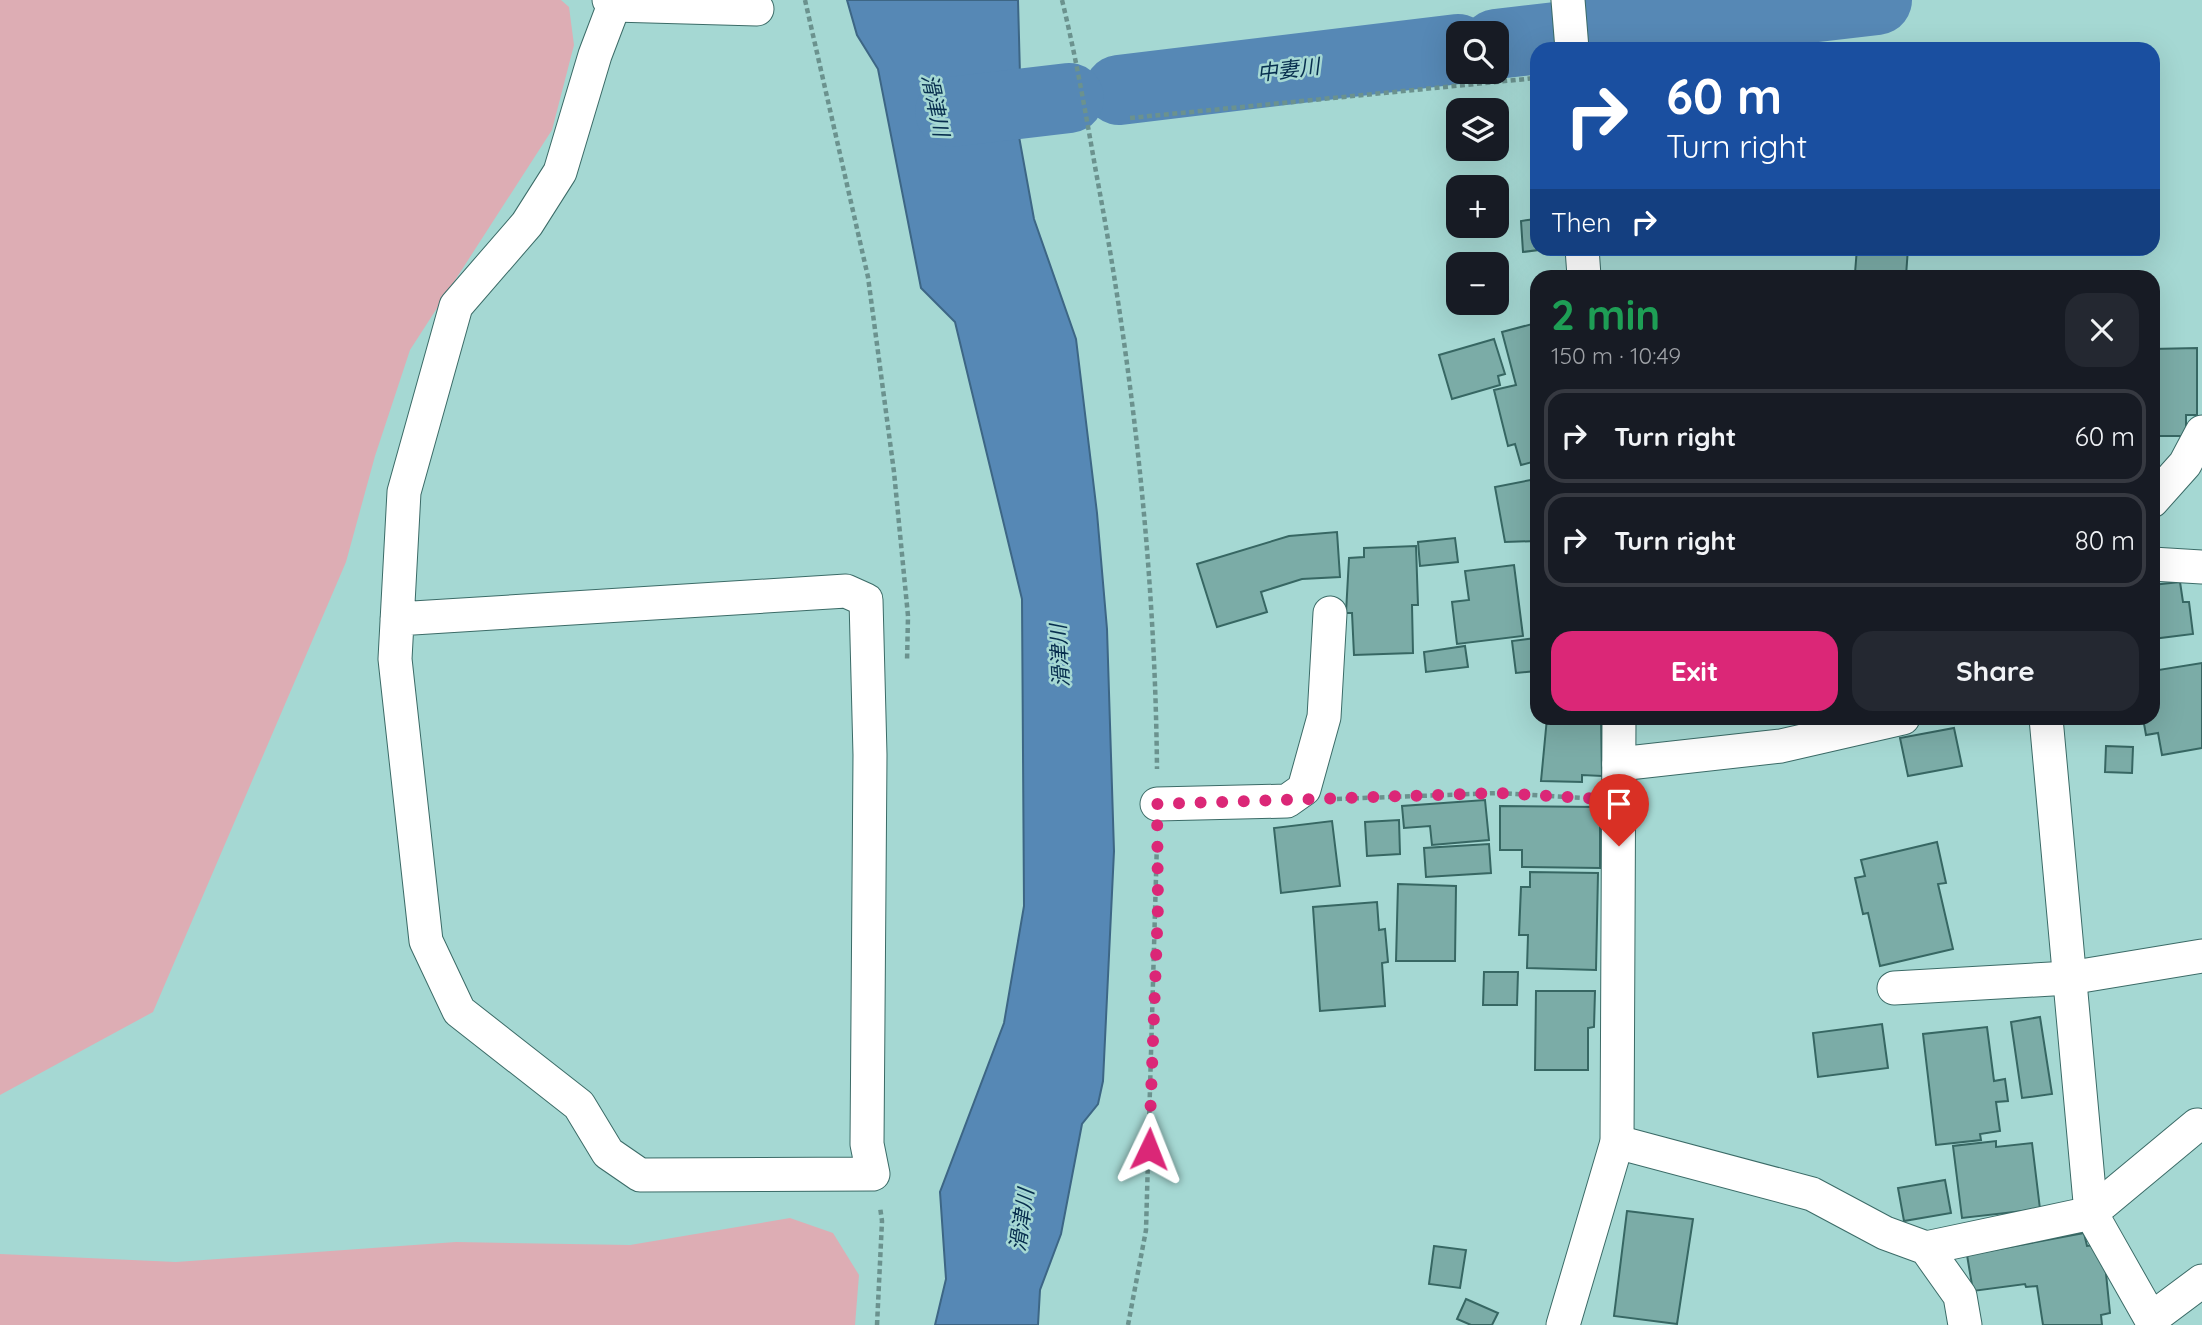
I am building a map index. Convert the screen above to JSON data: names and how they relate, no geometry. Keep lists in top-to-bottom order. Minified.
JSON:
{"water":["中妻川","滑津川"],"page":{"map_buttons":["+","−"],"turn":["60 m","Turn right"],"then":"Then","heading":["2 min","150 m · 10:49"],"list":[{"name":"Turn right","value":"60 m"},{"name":"Turn right","value":"80 m"}],"buttons":["Exit","Share"]}}
